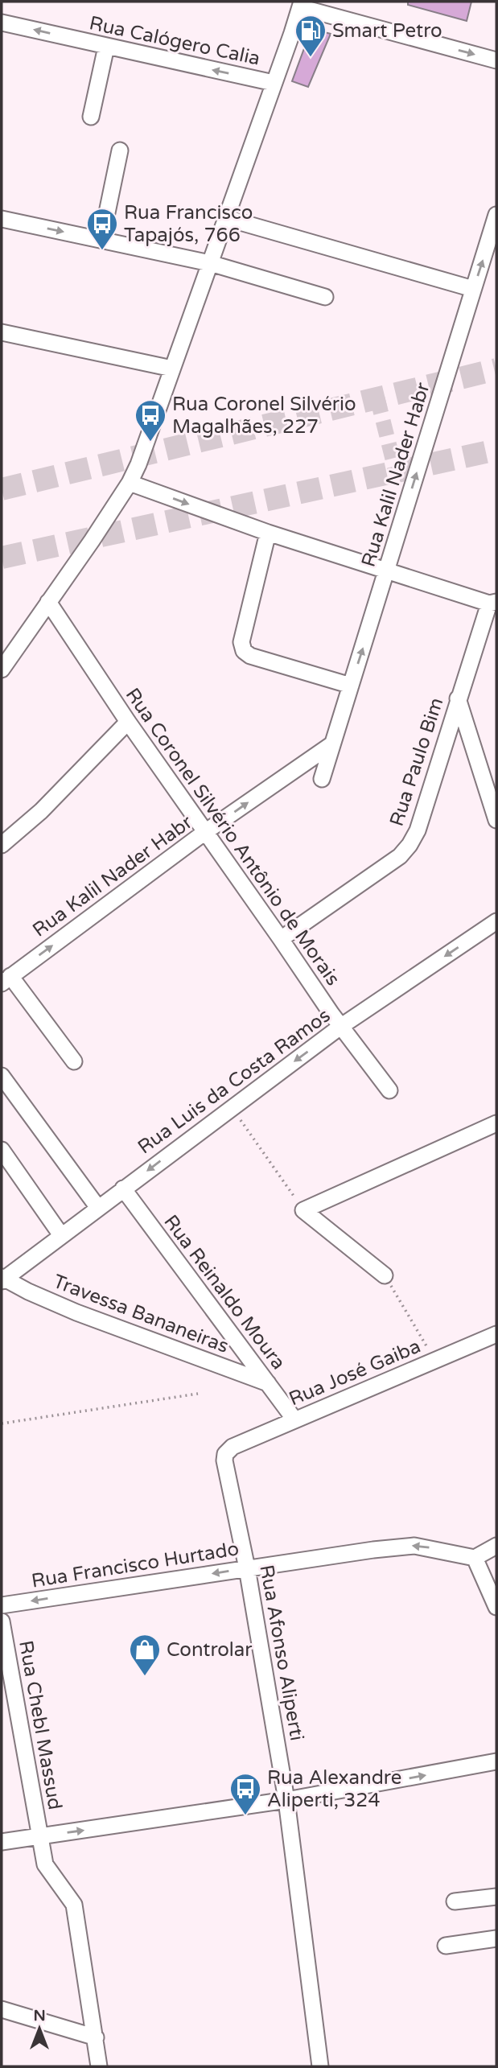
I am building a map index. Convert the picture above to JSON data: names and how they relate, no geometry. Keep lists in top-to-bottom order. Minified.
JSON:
{"streets":{"street":["Rua Calógero Calia","Rua Kalil Nader Habr","Rua Paulo Bim","Rua Coronel Silvério Antônio de Morais","Rua Luis da Costa Ramos","Rua Reinaldo Moura","Travessa Bananeiras","Rua José Gaiba","Rua Francisco Hurtado","Rua Afonso Aliperti","Rua Chebl Massud"]},"crossings":[["Rua Kalil Nader Habr","Rua Coronel Silvério Antônio de Morais"],["Rua Paulo Bim","Rua Coronel Silvério Antônio de Morais"],["Rua Coronel Silvério Antônio de Morais","Rua Luis da Costa Ramos"],["Rua Luis da Costa Ramos","Rua Reinaldo Moura"],["Rua Luis da Costa Ramos","Travessa Bananeiras"],["Rua Reinaldo Moura","Travessa Bananeiras"],["Rua Reinaldo Moura","Rua José Gaiba"],["Rua José Gaiba","Rua Afonso Aliperti"],["Rua Francisco Hurtado","Rua Afonso Aliperti"]],"one_way":["Rua Calógero Calia","Rua Kalil Nader Habr","Rua Luis da Costa Ramos","Rua Francisco Hurtado"],"places":{"fuel station":["Smart Petro"],"bus stop":["Rua Francisco Tapajós, 766","Rua Coronel Silvério Magalhães, 227","Rua Alexandre Aliperti, 324"],"shop":["Controlar"]},"north":"top"}
